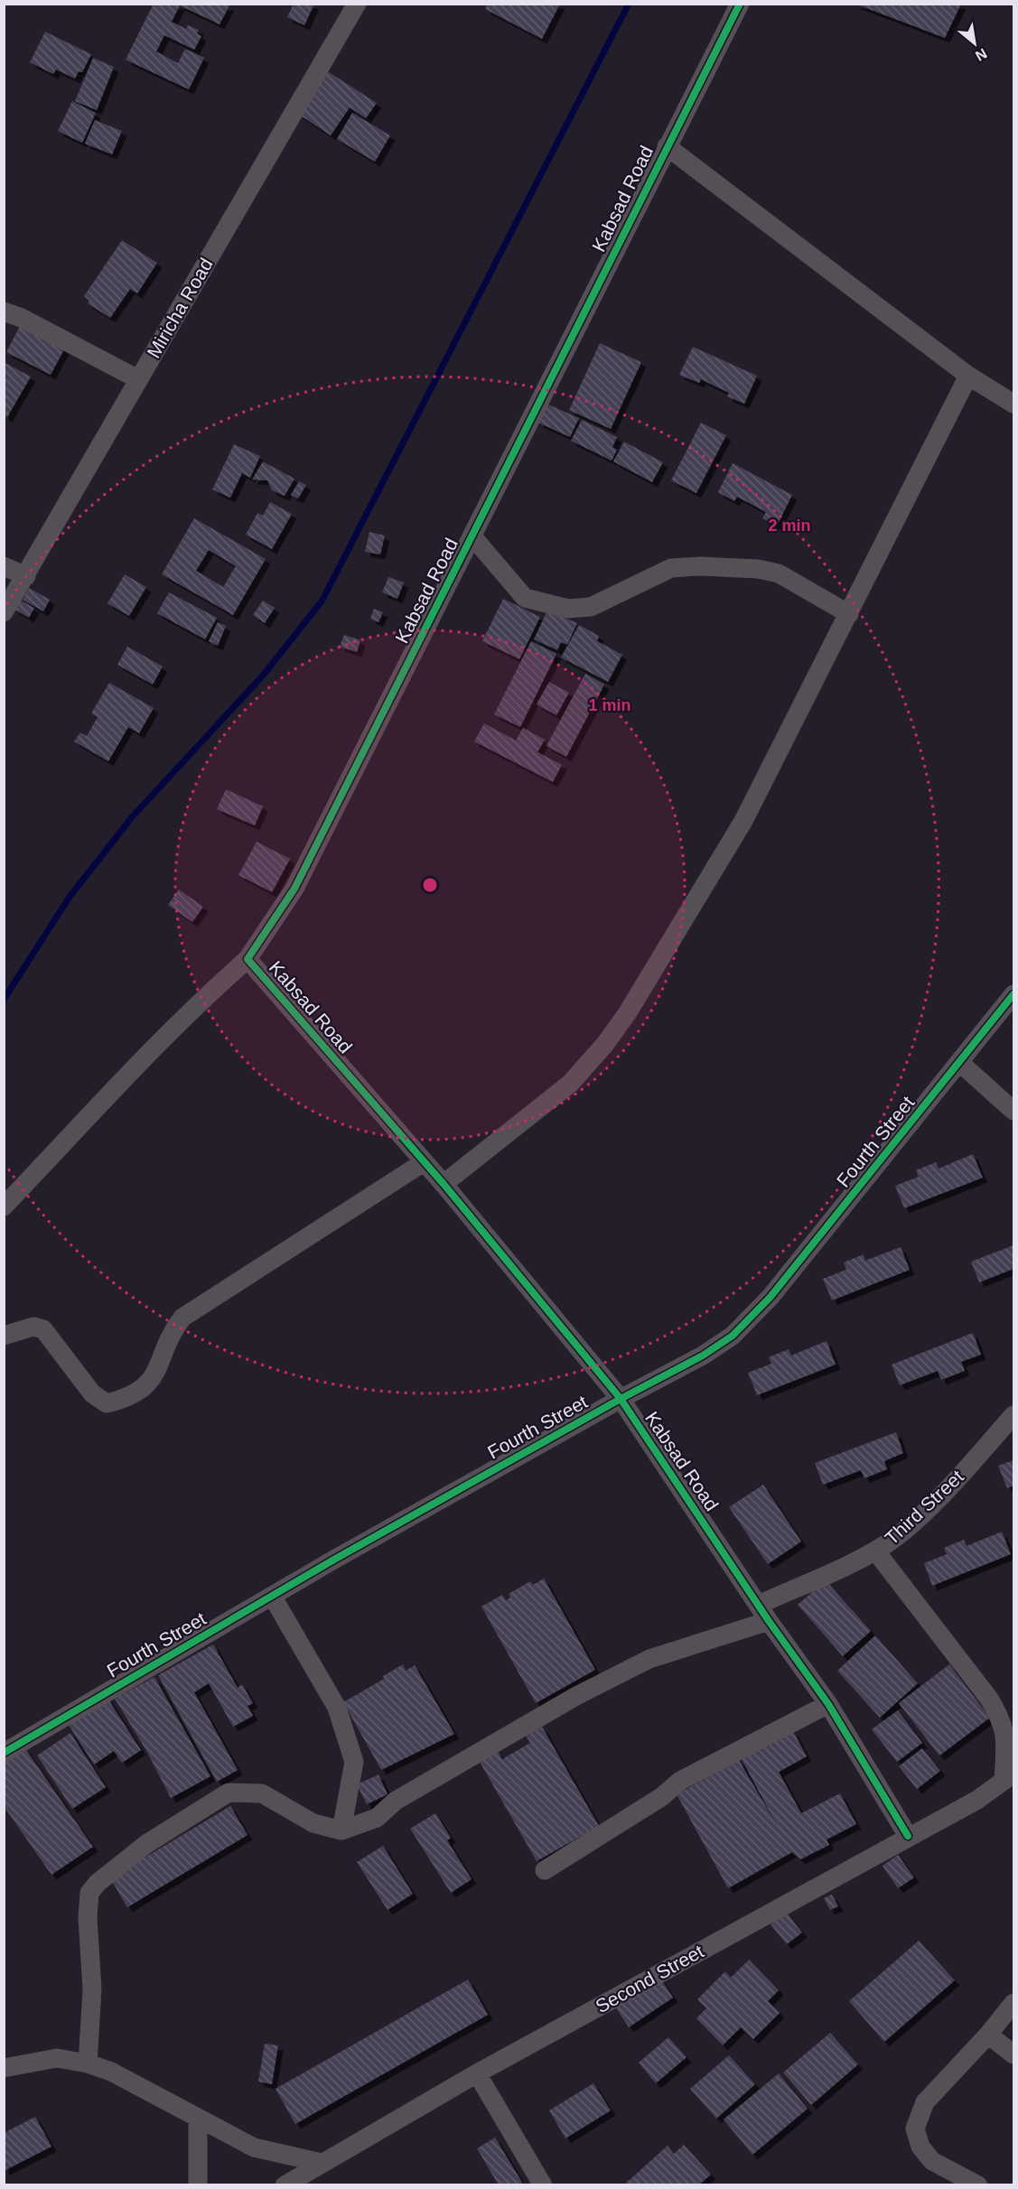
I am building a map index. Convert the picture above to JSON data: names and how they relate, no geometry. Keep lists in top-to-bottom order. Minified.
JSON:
{"streets":{"street":["Kabsad Road","Miricha Road","Fourth Street","Third Street","Second Street"]},"crossings":[["Kabsad Road","Fourth Street"],["Kabsad Road","Third Street"],["Kabsad Road","Second Street"]],"north":"bottom right","rings":["2 min","1 min"]}
